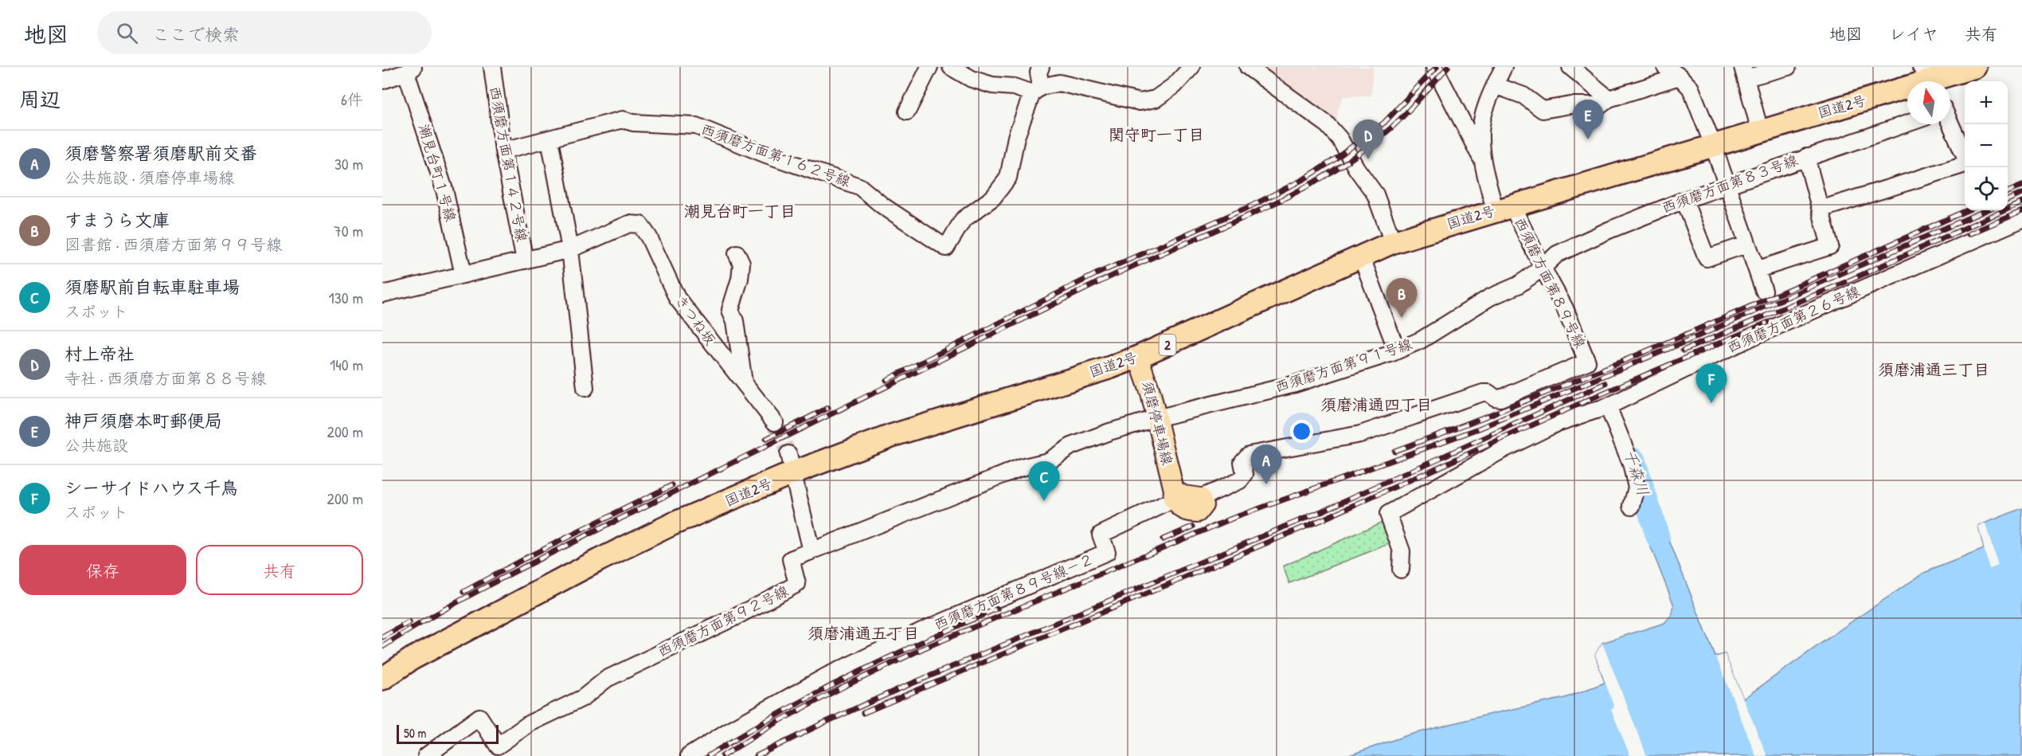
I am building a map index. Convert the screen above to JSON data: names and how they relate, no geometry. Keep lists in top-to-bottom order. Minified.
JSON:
{"streets":{"highway":["国道2号","2"],"main road":["須磨停車場線"],"street":["西須磨方面第１６２号線","西須磨方面第１４２号線","潮見台町１号線","西須磨方面第８３号線","西須磨方面第８９号線","西須磨方面第２６号線","きつね坂","西須磨方面第９１号線","西須磨方面第８９号線－２","西須磨方面第９２号線"]},"crossings":[["国道2号","西須磨方面第８９号線"],["国道2号","須磨停車場線"],["西須磨方面第１６２号線","西須磨方面第１４２号線"],["西須磨方面第８３号線","西須磨方面第８９号線"],["西須磨方面第８３号線","西須磨方面第９１号線"],["西須磨方面第８９号線","西須磨方面第９１号線"],["西須磨方面第８９号線","須磨停車場線"],["西須磨方面第９１号線","須磨停車場線"],["西須磨方面第９１号線","西須磨方面第９２号線"],["須磨停車場線","西須磨方面第８９号線－２"],["須磨停車場線","西須磨方面第９２号線"]],"districts":["関守町一丁目","潮見台町一丁目","須磨浦通三丁目","須磨浦通四丁目","須磨浦通五丁目"],"water":["千森川"],"scale_bar":"50 m","north":"top","page":{"header":"地図","search":"ここで検索","nav":["地図","レイヤ","共有"],"heading":["周辺","6件"],"map_buttons":["+","−"],"pins":["E","D","B","F","A","C"],"list":[{"mark":"A","name":"須磨警察署須磨駅前交番","note":"公共施設 · 須磨停車場線","value":"30 m"},{"mark":"B","name":"すまうら文庫","note":"図書館 · 西須磨方面第９９号線","value":"70 m"},{"mark":"C","name":"須磨駅前自転車駐車場","note":"スポット","value":"130 m"},{"mark":"D","name":"村上帝社","note":"寺社 · 西須磨方面第８８号線","value":"140 m"},{"mark":"E","name":"神戸須磨本町郵便局","note":"公共施設","value":"200 m"},{"mark":"F","name":"シーサイドハウス千鳥","note":"スポット","value":"200 m"}],"buttons":["保存","共有"],"scale":"50 m"}}
